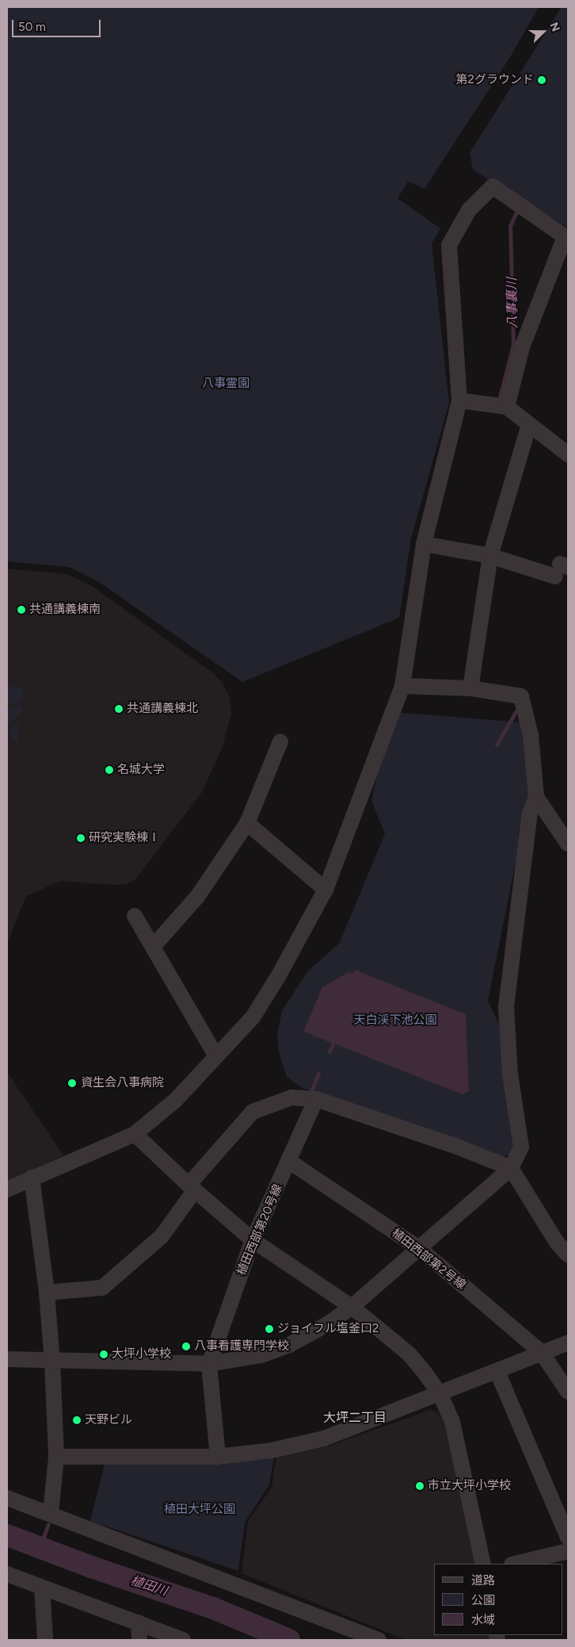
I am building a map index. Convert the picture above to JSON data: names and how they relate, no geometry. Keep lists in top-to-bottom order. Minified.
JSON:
{"streets":{"street":["植田西部第20号線","植田西部第2号線"]},"crossings":[["植田西部第20号線","植田西部第2号線"]],"districts":["大坪二丁目"],"water":["八事裏川","植田川"],"parks":["八事霊園","天白渓下池公園","植田大坪公園"],"places":["第2グラウンド","共通講義棟南","共通講義棟北","名城大学","研究実験棟Ⅰ","資生会八事病院","ジョイフル塩釜口2","八事看護専門学校","大坪小学校","天野ビル","市立大坪小学校"],"legend":["道路","公園","水域"],"scale_bar":"50 m","north":"right"}
